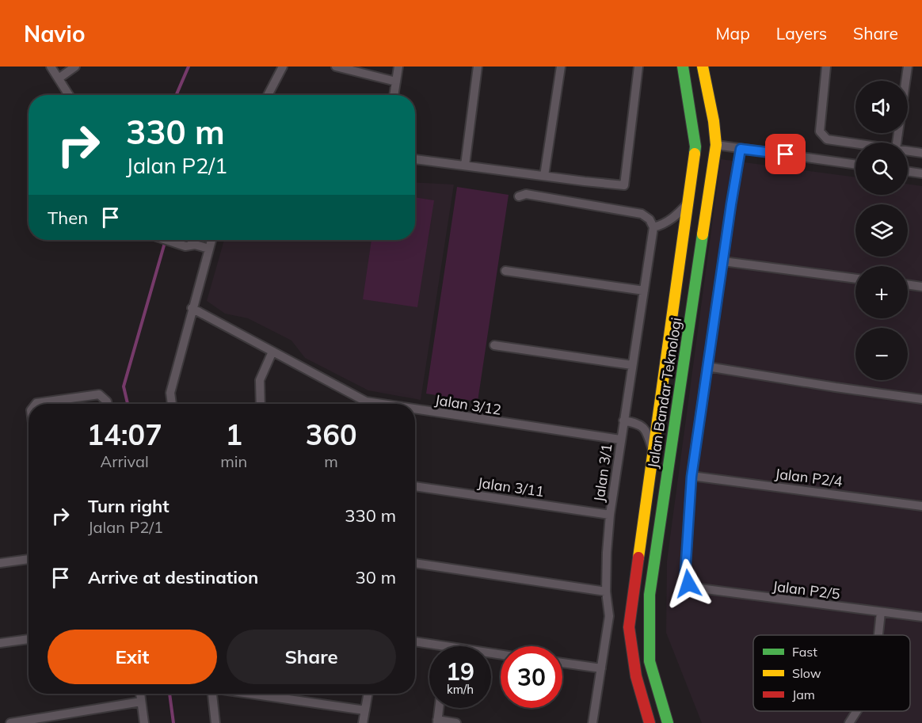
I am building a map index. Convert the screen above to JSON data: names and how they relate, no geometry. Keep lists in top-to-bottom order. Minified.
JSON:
{"streets":{"street":["Jalan Bandar Teknologi","Jalan 3/12","Jalan 3/1","Jalan P2/4","Jalan 3/11","Jalan P2/5"]},"crossings":[["Jalan 3/12","Jalan 3/1"],["Jalan 3/1","Jalan 3/11"],["Jalan P2/4","Jalan P2/5"]],"legend":["Fast","Slow","Jam"],"page":{"header":"Navio","nav":["Map","Layers","Share"],"map_buttons":["+","−"],"turn":["330 m","Jalan P2/1"],"then":"Then","eta":["14:07","Arrival","1","min","360","m"],"list":[{"name":"Turn right","note":"Jalan P2/1","value":"330 m"},{"name":"Arrive at destination","value":"30 m"}],"buttons":["Exit","Share"],"speed":"19 km/h","limit":"30"}}
